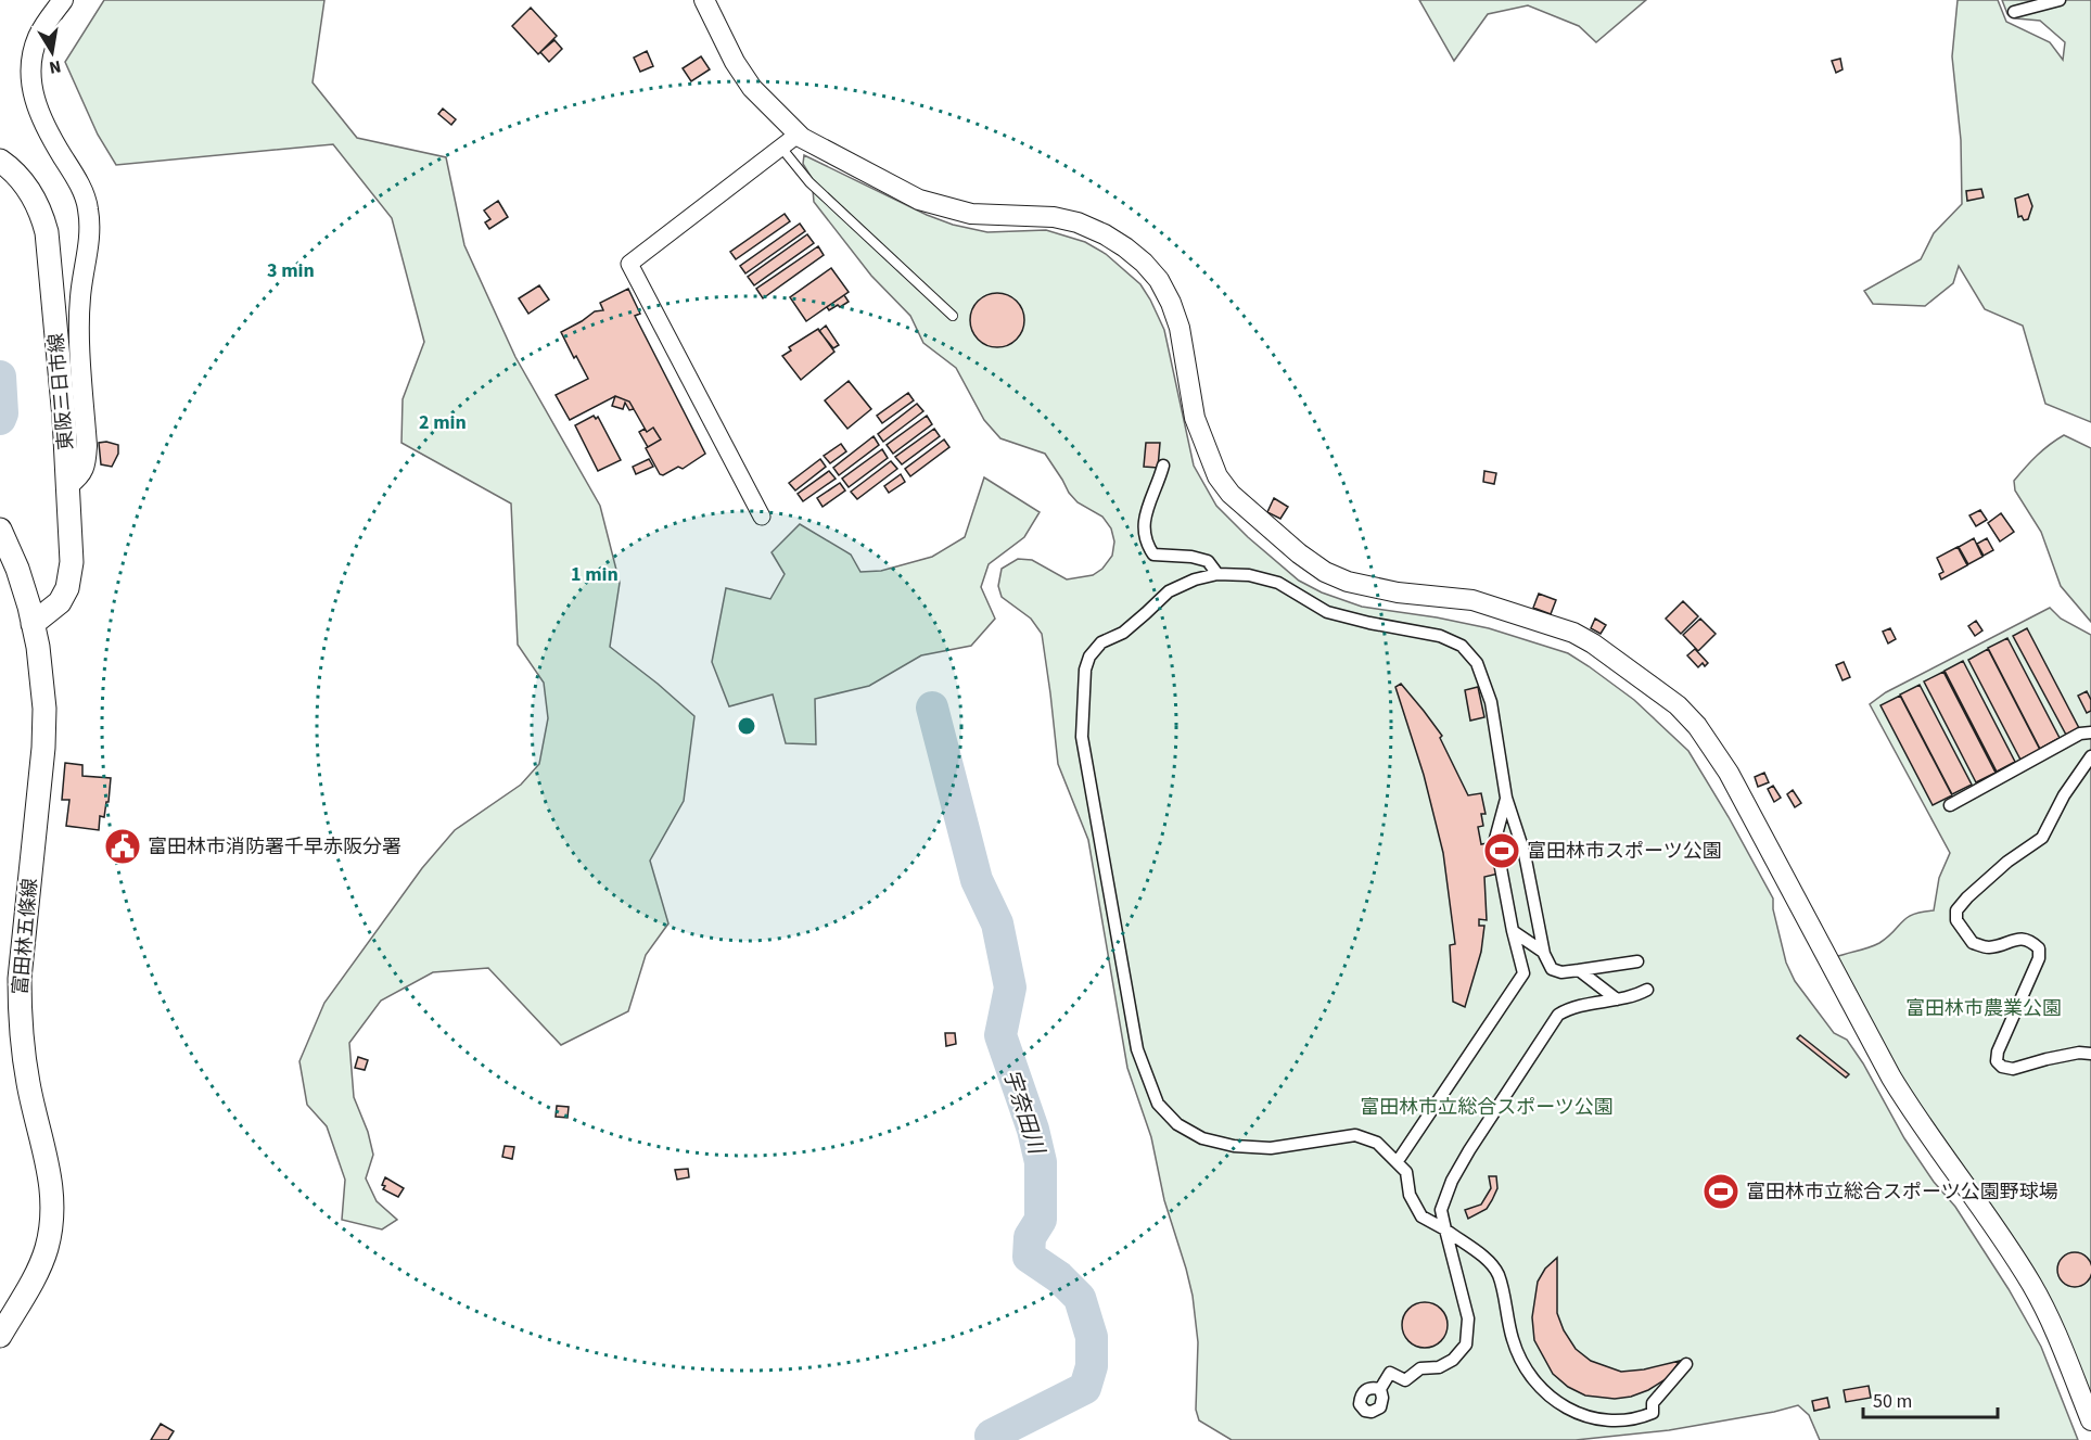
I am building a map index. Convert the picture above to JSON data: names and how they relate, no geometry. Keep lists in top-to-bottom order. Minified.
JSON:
{"streets":{"main road":["東阪三日市線","富田林五條線"]},"crossings":[["東阪三日市線","富田林五條線"]],"water":["宇奈田川"],"parks":["富田林市農業公園","富田林市立総合スポーツ公園"],"places":{"public building":["富田林市消防署千早赤阪分署"],"sports":["富田林市スポーツ公園","富田林市立総合スポーツ公園野球場"]},"scale_bar":"50 m","north":"bottom","rings":["3 min","2 min","1 min"]}
